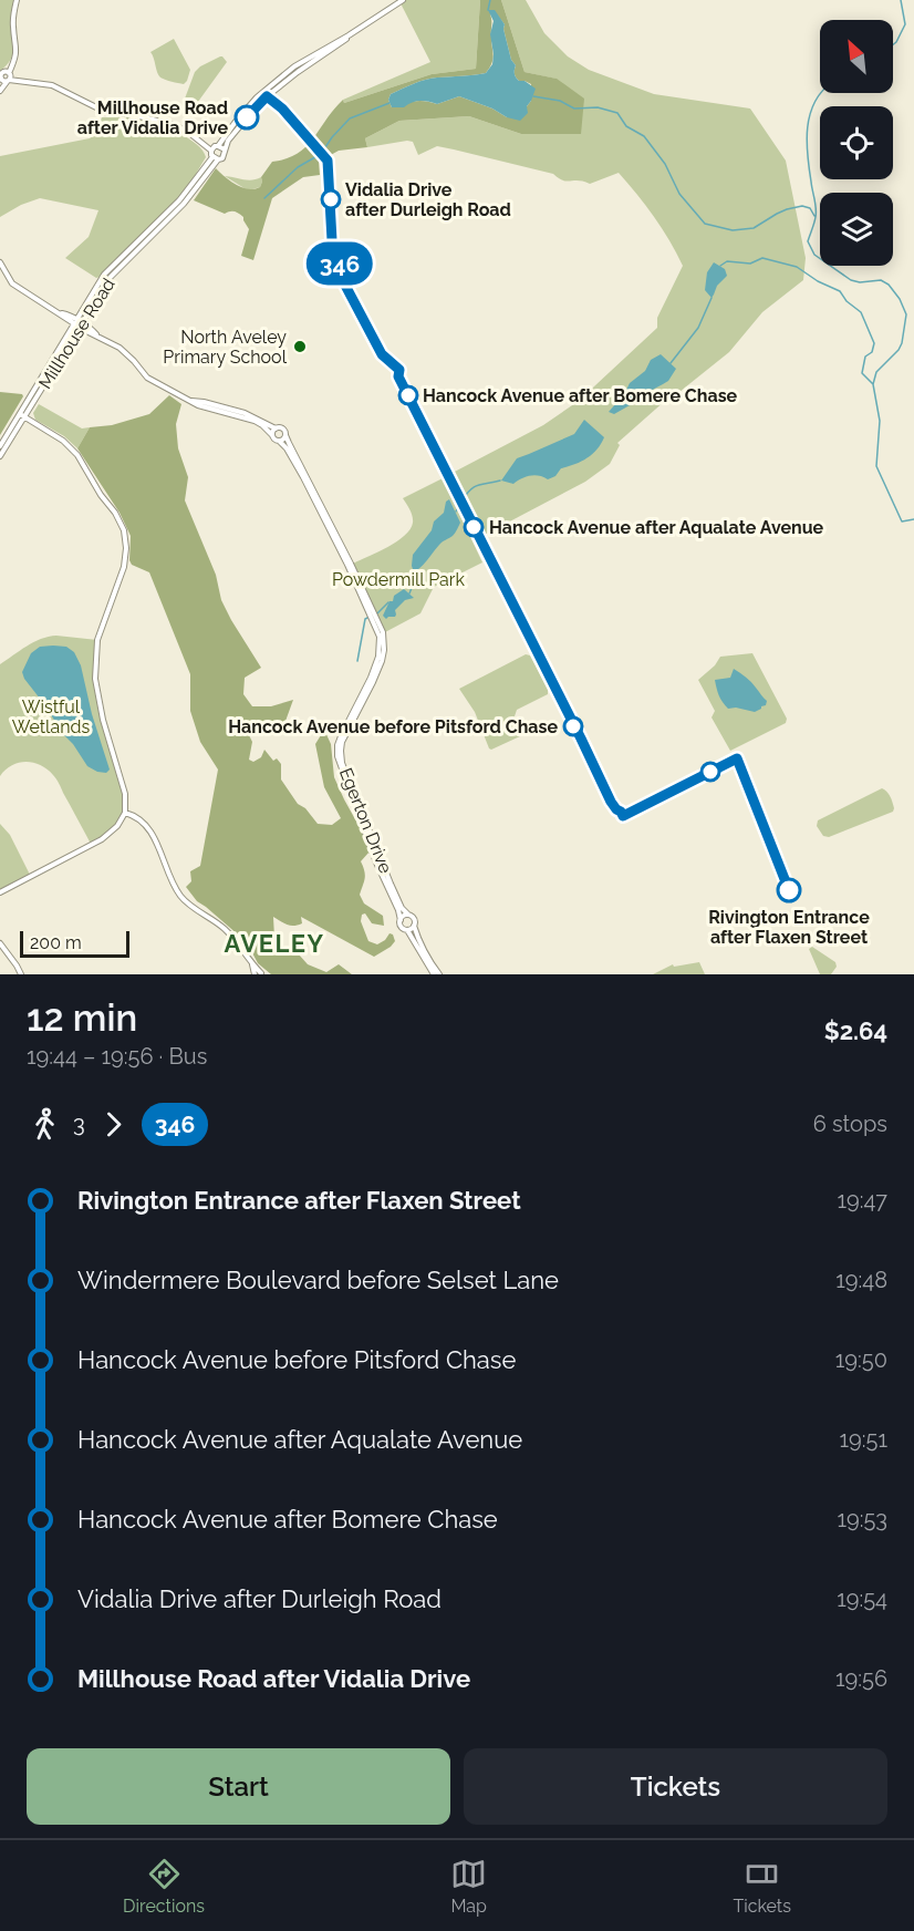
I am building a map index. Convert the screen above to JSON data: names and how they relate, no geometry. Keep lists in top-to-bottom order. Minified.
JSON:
{"streets":{"street":["Millhouse Road","Egerton Drive"]},"crossings":[["Millhouse Road","Egerton Drive"]],"districts":["AVELEY"],"parks":["Powdermill Park","Wistful Wetlands"],"places":["Millhouse Road after Vidalia Drive","Vidalia Drive after Durleigh Road","North Aveley Primary School","Hancock Avenue after Bomere Chase","Hancock Avenue after Aqualate Avenue","Hancock Avenue before Pitsford Chase","Rivington Entrance after Flaxen Street"],"lines":["bus line 346"],"scale_bar":"200 m","north":"top left","page":{"on_map":"346","scale":"200 m","heading":["12 min","19:44 – 19:56 · Bus","$2.64"],"legs":["3","346","6 stops"],"list":[{"name":"Rivington Entrance after Flaxen Street","value":"19:47"},{"name":"Windermere Boulevard before Selset Lane","value":"19:48"},{"name":"Hancock Avenue before Pitsford Chase","value":"19:50"},{"name":"Hancock Avenue after Aqualate Avenue","value":"19:51"},{"name":"Hancock Avenue after Bomere Chase","value":"19:53"},{"name":"Vidalia Drive after Durleigh Road","value":"19:54"},{"name":"Millhouse Road after Vidalia Drive","value":"19:56"}],"buttons":["Start","Tickets"],"tabs":["Directions","Map","Tickets"]}}
